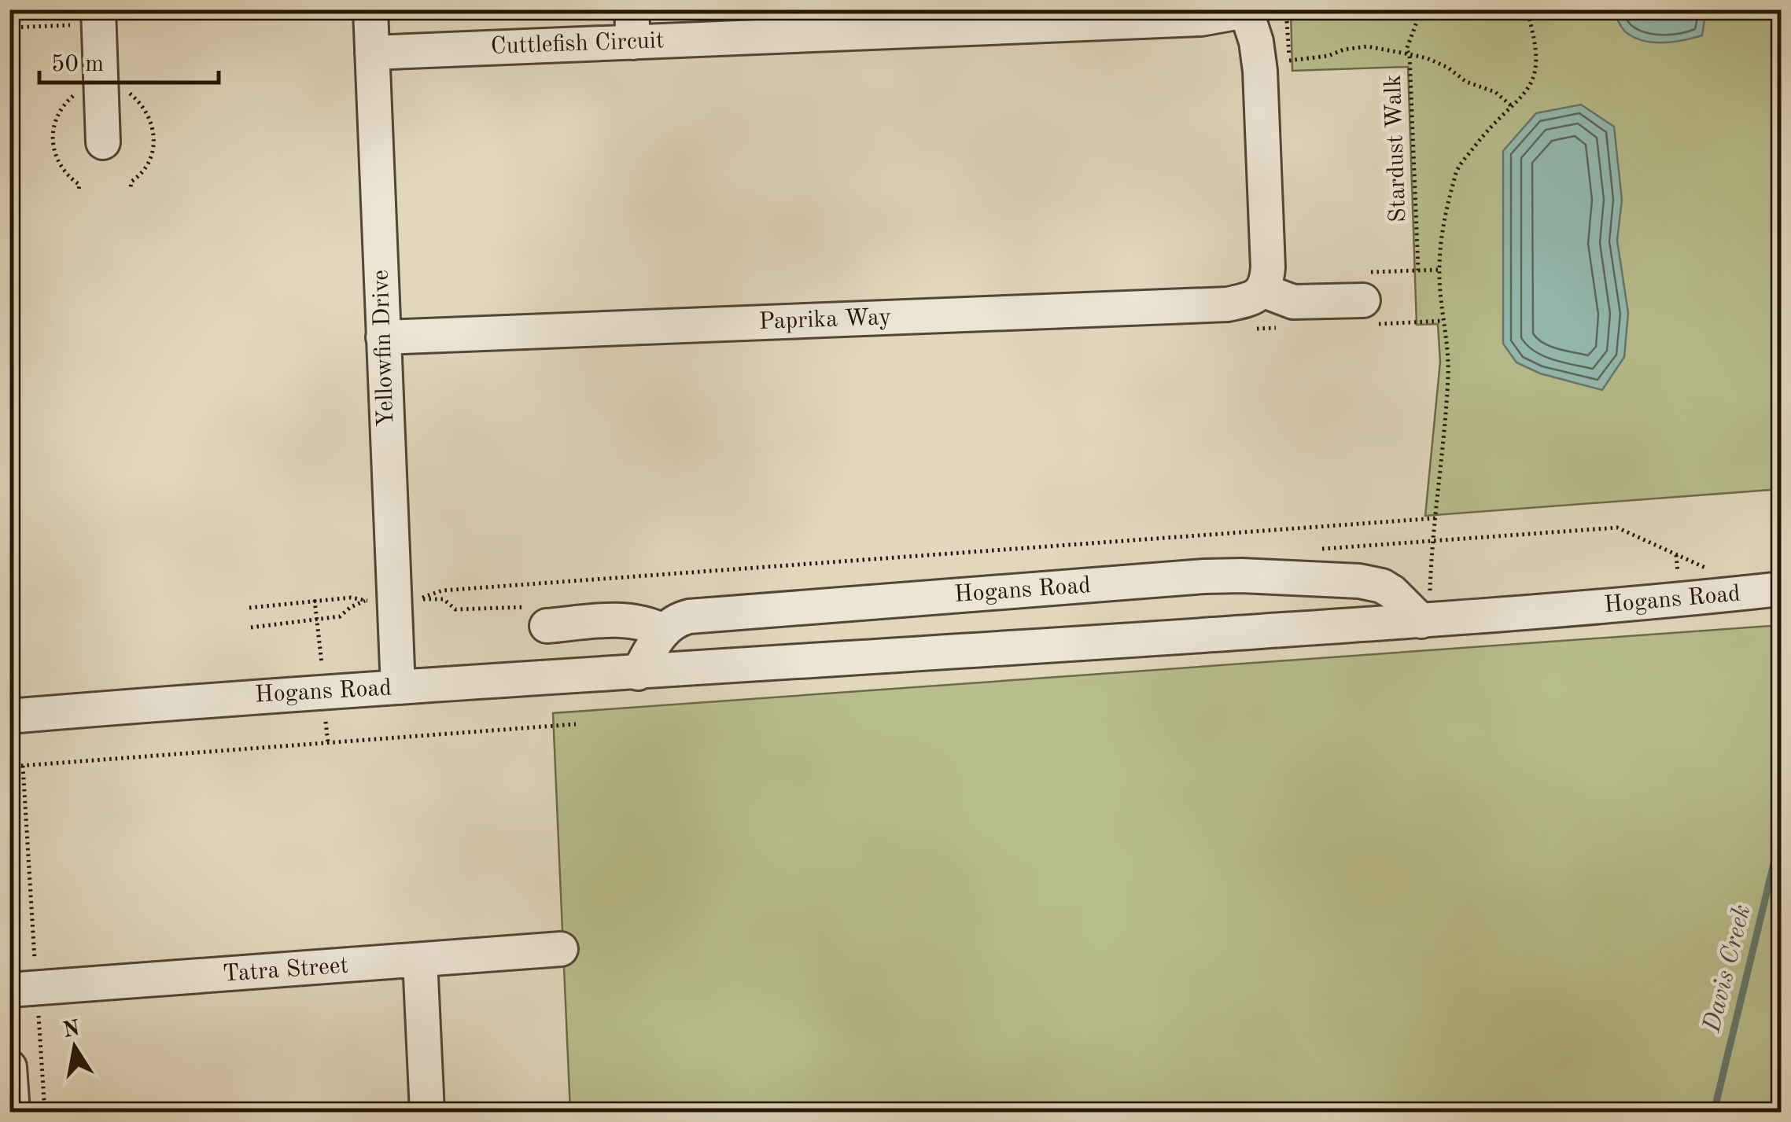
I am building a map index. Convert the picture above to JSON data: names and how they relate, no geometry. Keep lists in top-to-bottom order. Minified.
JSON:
{"streets":{"street":["Cuttlefish Circuit","Paprika Way","Yellowfin Drive","Hogans Road","Tatra Street"],"path":["Stardust Walk"]},"crossings":[["Cuttlefish Circuit","Yellowfin Drive"],["Paprika Way","Yellowfin Drive"],["Yellowfin Drive","Hogans Road"]],"water":["Davis Creek"],"scale_bar":"50 m","north":"top"}
